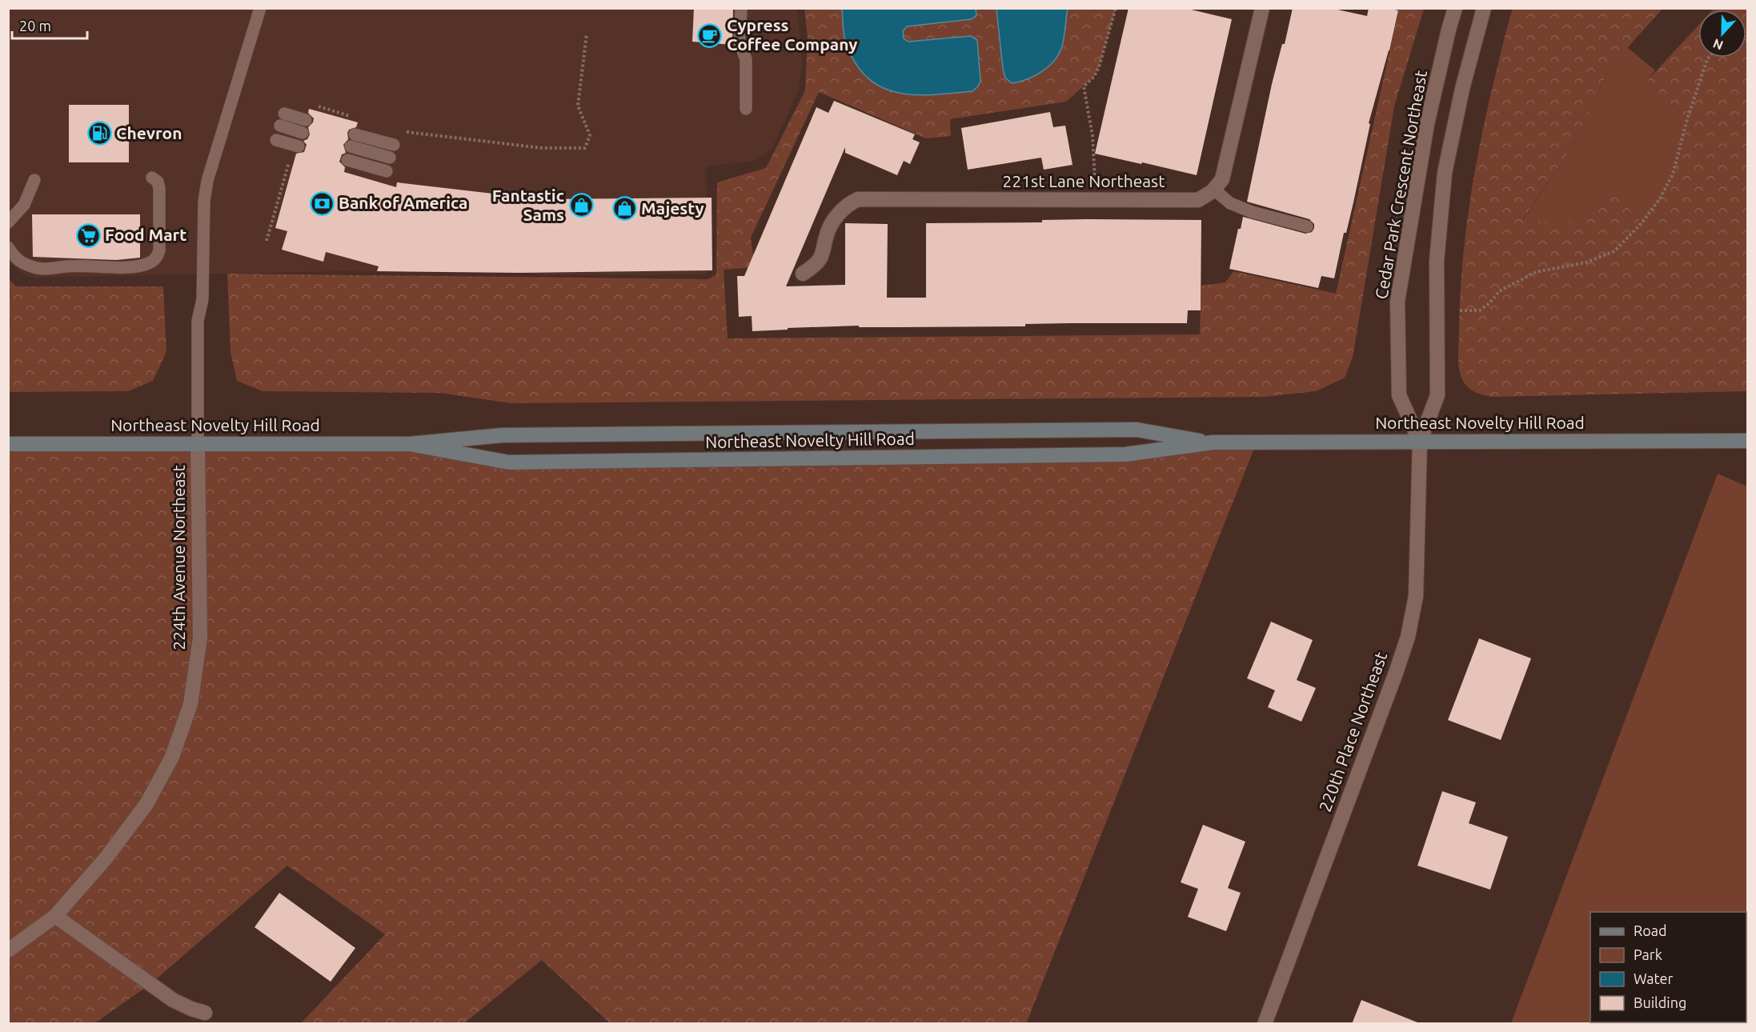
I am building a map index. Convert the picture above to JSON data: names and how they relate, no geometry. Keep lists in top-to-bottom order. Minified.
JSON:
{"streets":{"main road":["Northeast Novelty Hill Road"],"street":["221st Lane Northeast","Cedar Park Crescent Northeast","224th Avenue Northeast","220th Place Northeast"]},"crossings":[["Cedar Park Crescent Northeast","Northeast Novelty Hill Road"],["Cedar Park Crescent Northeast","220th Place Northeast"],["Northeast Novelty Hill Road","224th Avenue Northeast"],["Northeast Novelty Hill Road","220th Place Northeast"]],"places":{"cafe":["Cypress Coffee Company"],"fuel station":["Chevron"],"bank":["Bank of America"],"shop":["Fantastic Sams","Majesty"],"supermarket":["Food Mart"]},"legend":["Road","Park","Water","Building"],"scale_bar":"20 m","north":"bottom"}
